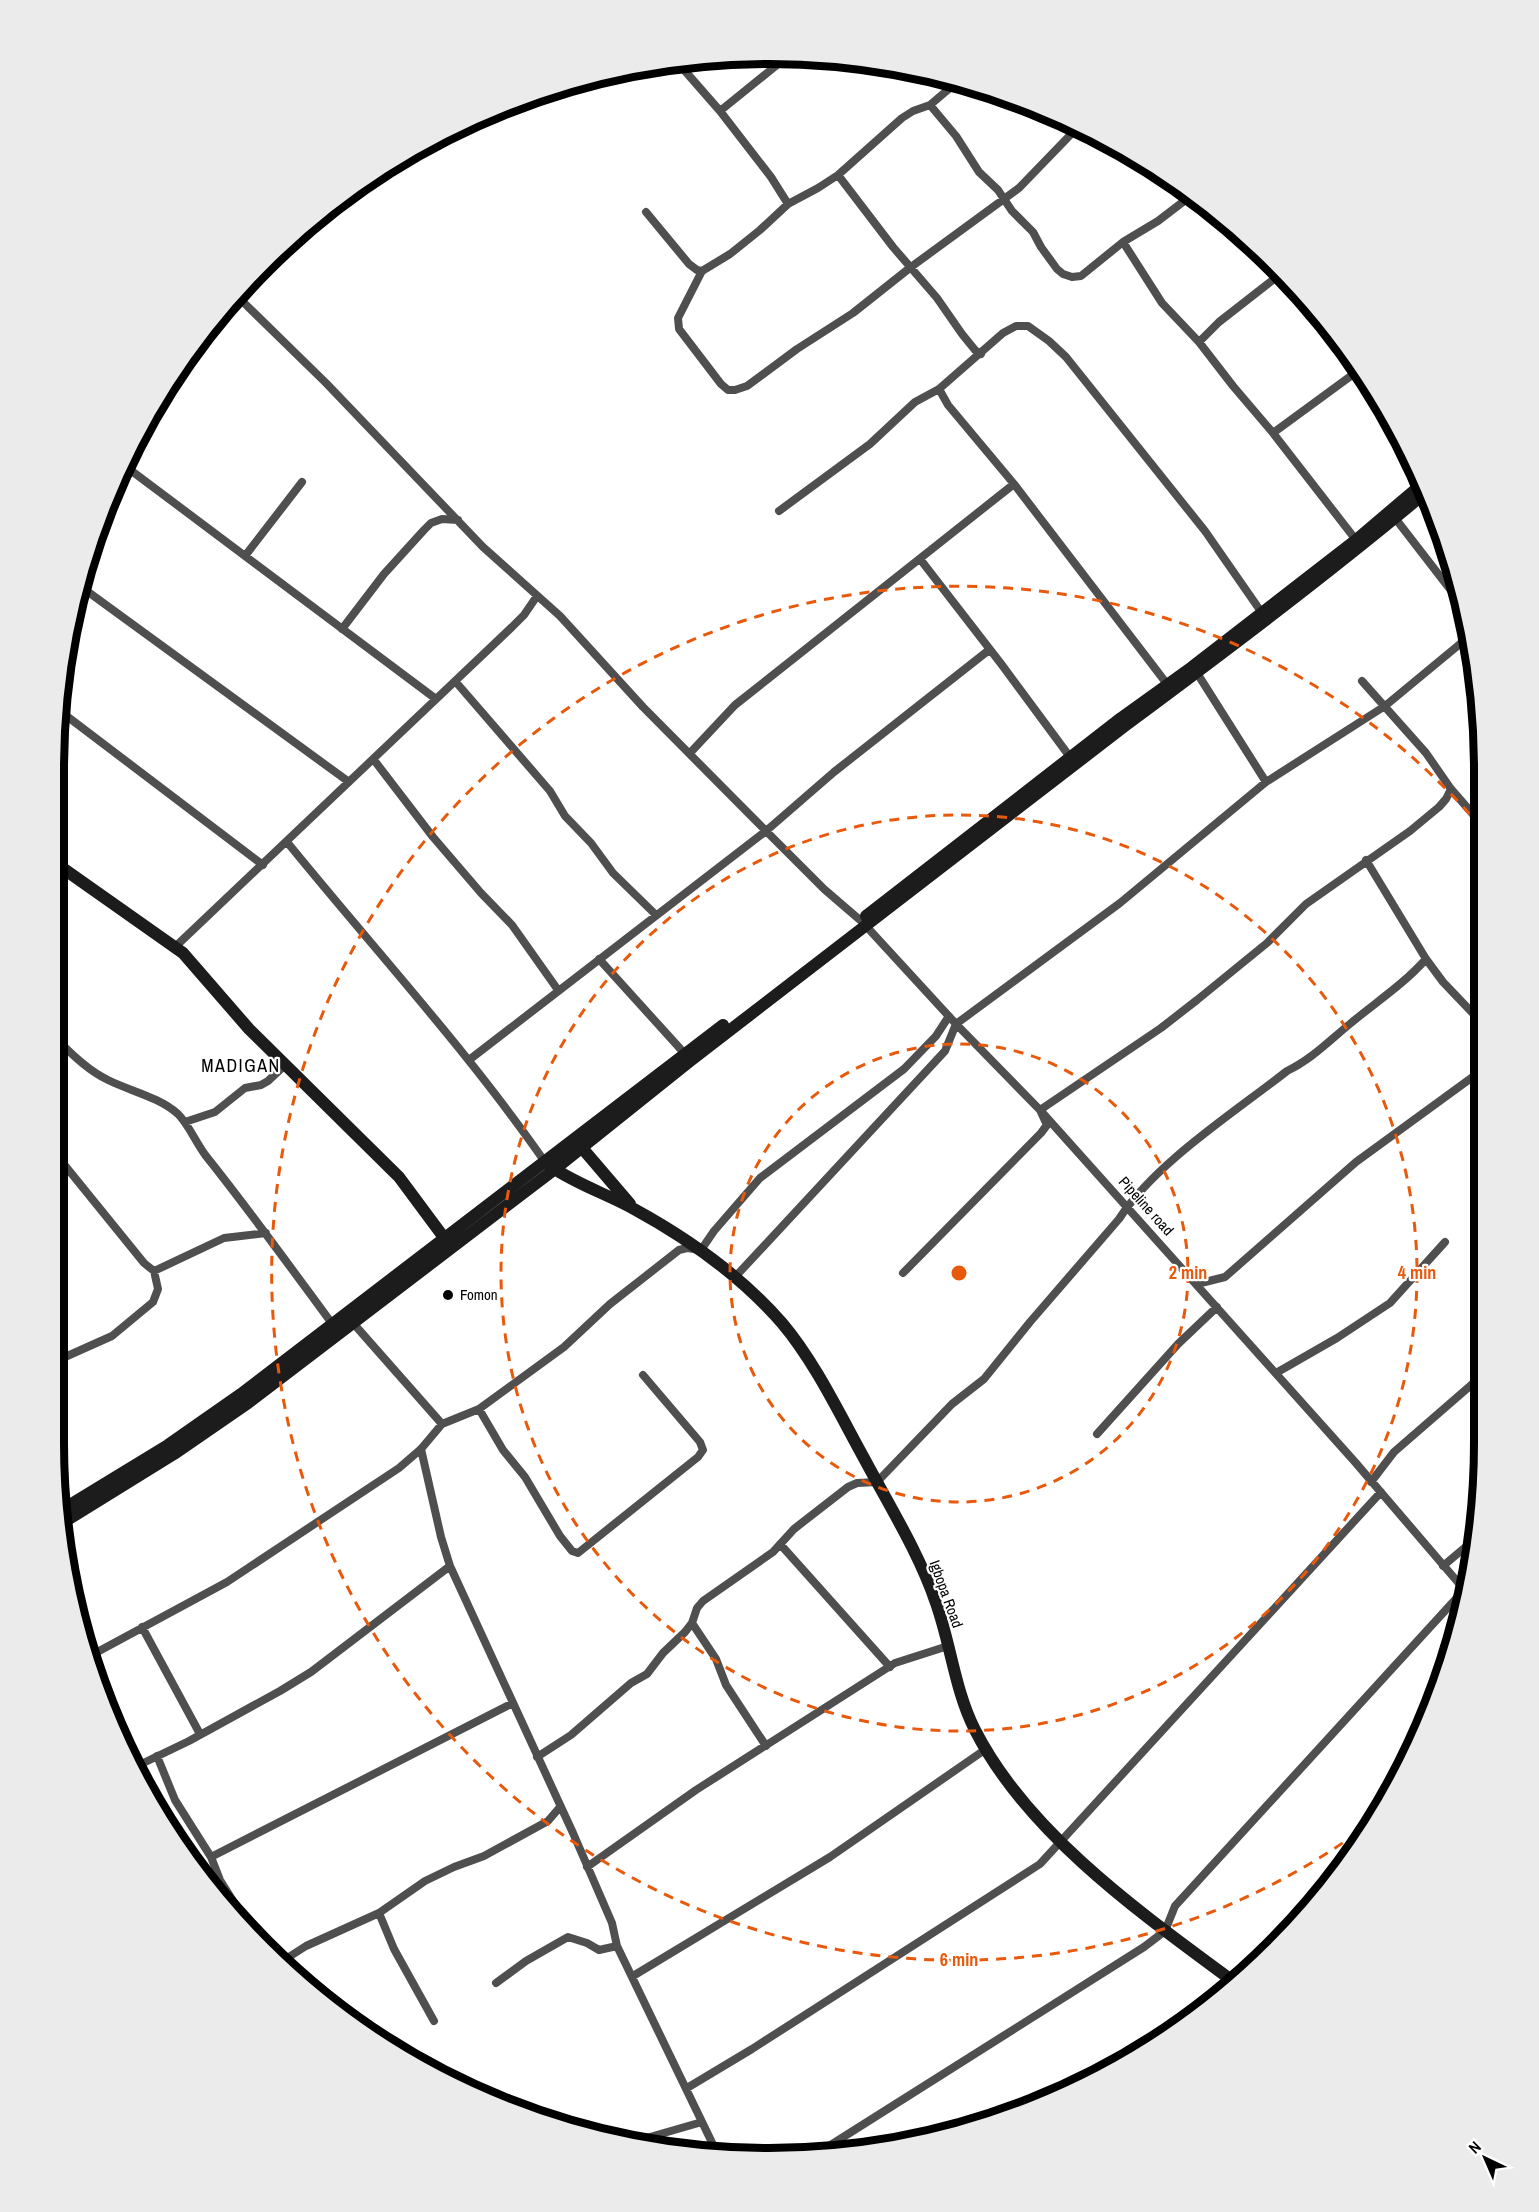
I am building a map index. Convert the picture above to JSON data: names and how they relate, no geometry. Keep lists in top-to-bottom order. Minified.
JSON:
{"streets":{"main road":["Igbopa Road"],"street":["Pipeline road"]},"districts":["MADIGAN"],"places":["Fomon"],"north":"top left","rings":["2 min","4 min","6 min"]}
